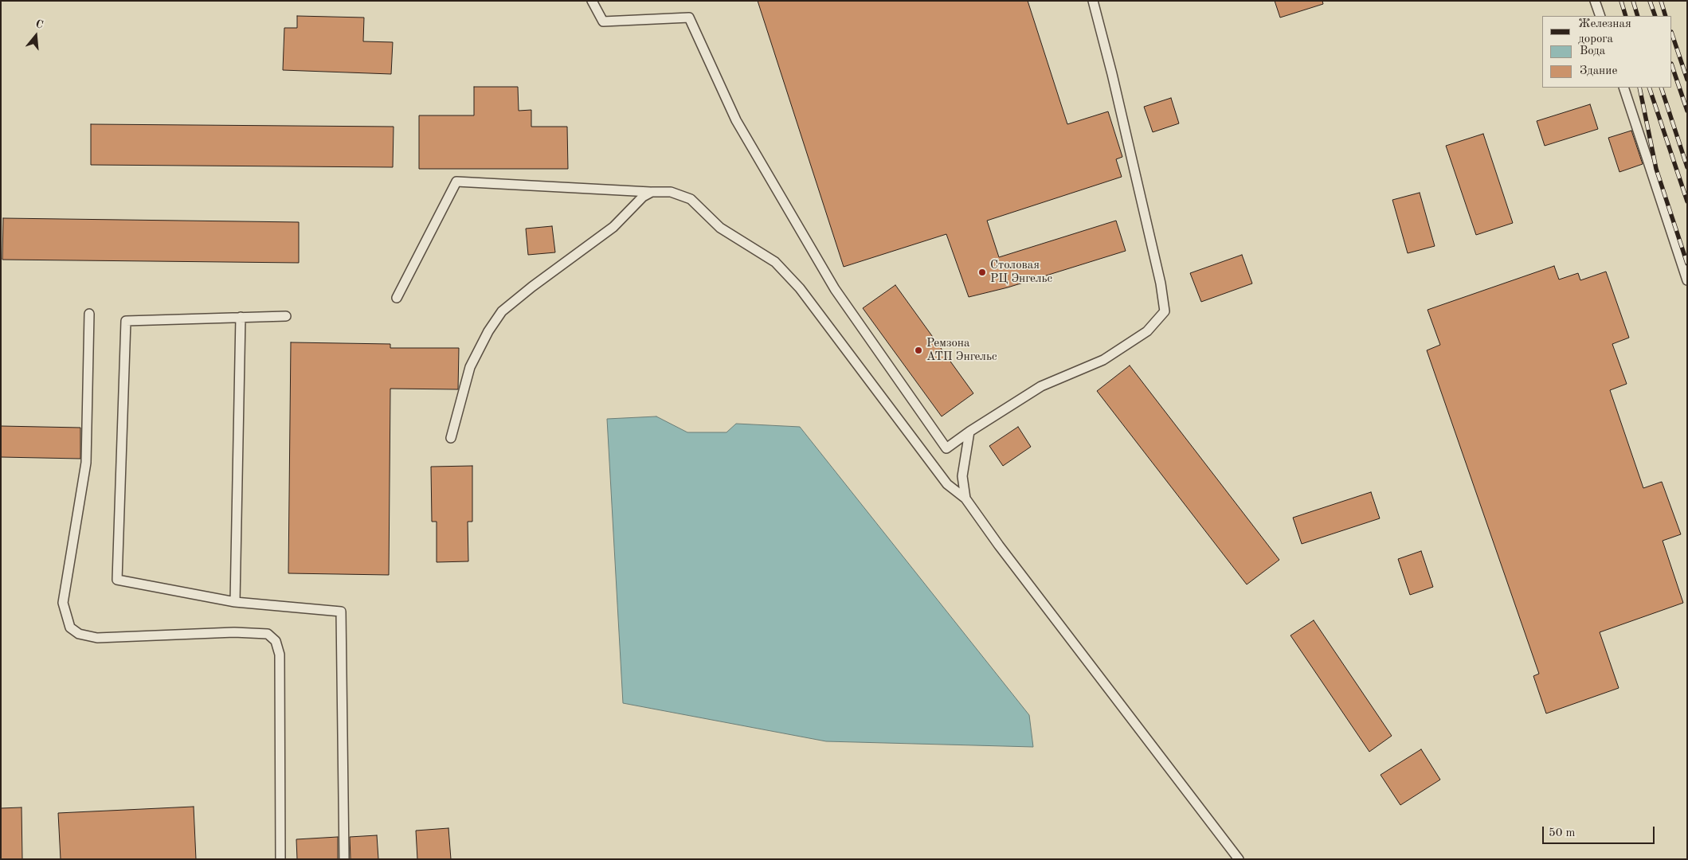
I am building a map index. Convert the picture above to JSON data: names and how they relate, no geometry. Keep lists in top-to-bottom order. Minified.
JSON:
{"places":["Столовая РЦ Энгельс","Ремзона АТП Энгельс"],"legend":["Железная дорога","Вода","Здание"],"scale_bar":"50 m","north":"top"}
